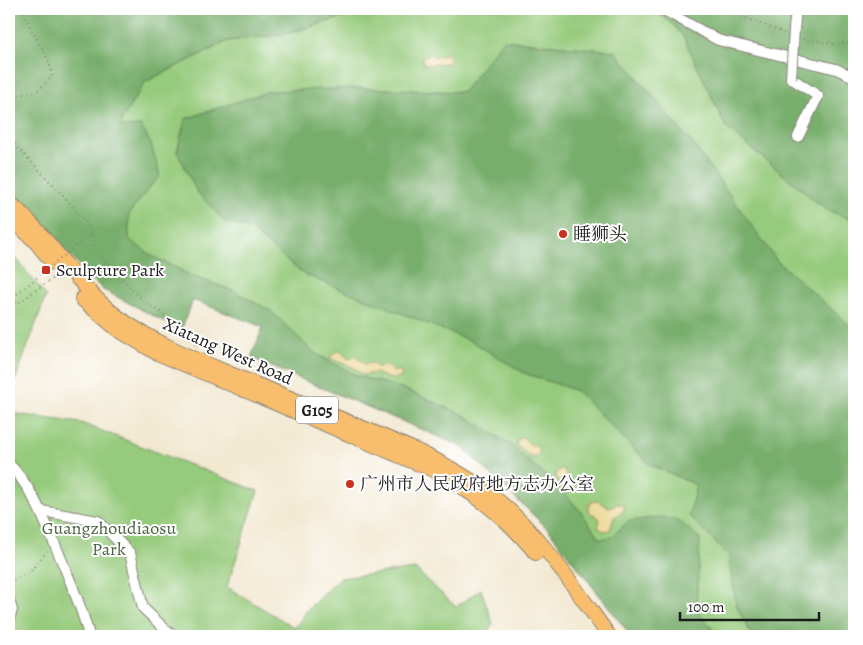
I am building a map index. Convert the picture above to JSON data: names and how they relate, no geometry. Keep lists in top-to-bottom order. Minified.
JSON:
{"streets":{"highway":["Xiatang West Road","G105"]},"parks":["Guangzhoudiaosu Park"],"places":{"other":["睡狮头","广州市人民政府地方志办公室"],"transit":["Sculpture Park"]},"scale_bar":"100 m"}
